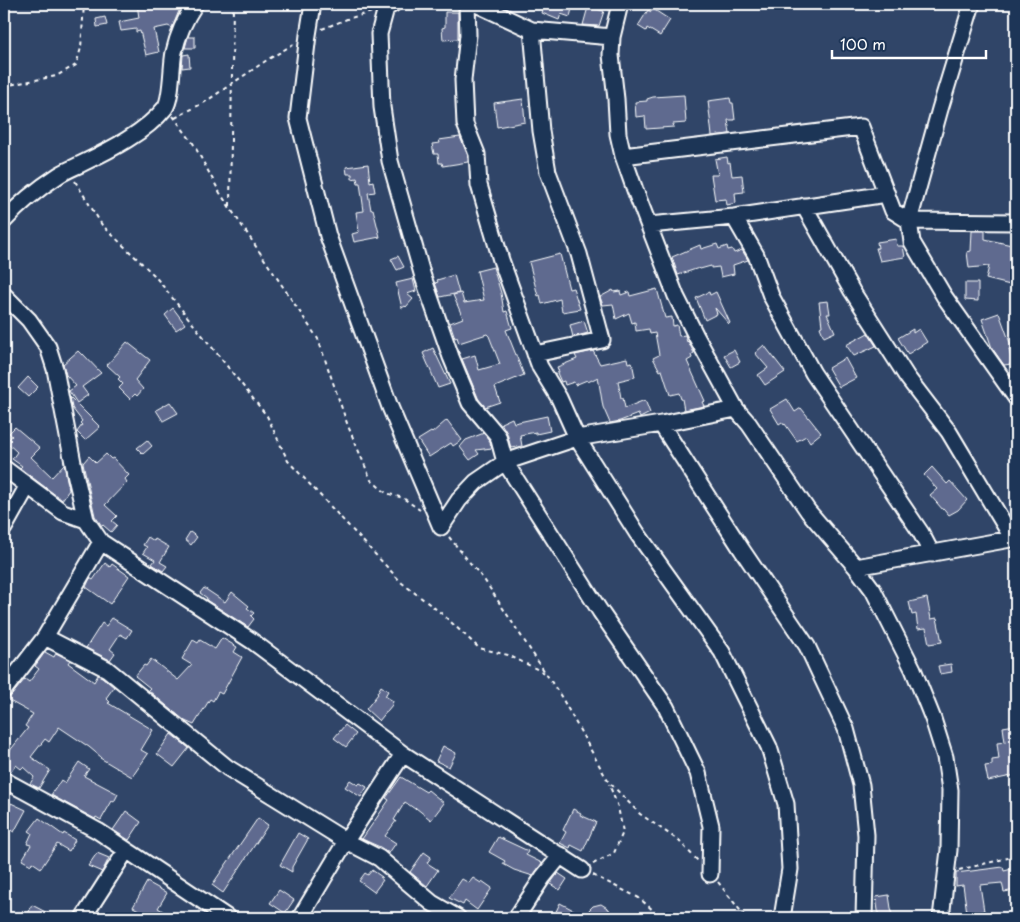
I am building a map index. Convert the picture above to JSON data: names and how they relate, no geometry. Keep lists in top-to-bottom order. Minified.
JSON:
{"scale_bar":"100 m"}
